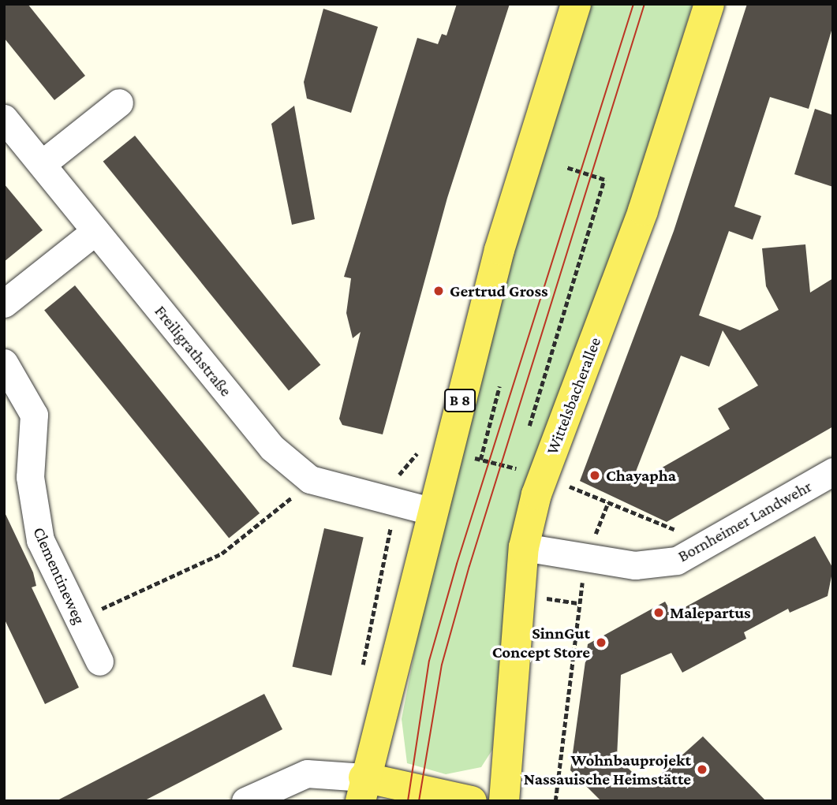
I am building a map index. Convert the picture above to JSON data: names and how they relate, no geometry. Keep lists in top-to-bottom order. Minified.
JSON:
{"streets":{"main road":["Wittelsbacherallee","B 8"],"street":["Freiligrathstraße","Bornheimer Landwehr","Clementineweg"]},"crossings":[["Freiligrathstraße","B 8"],["Wittelsbacherallee","Bornheimer Landwehr"]],"places":["Gertrud Gross","Chayapha","Malepartus","SinnGut Concept Store","Wohnbauprojekt Nassauische Heimstätte"]}
